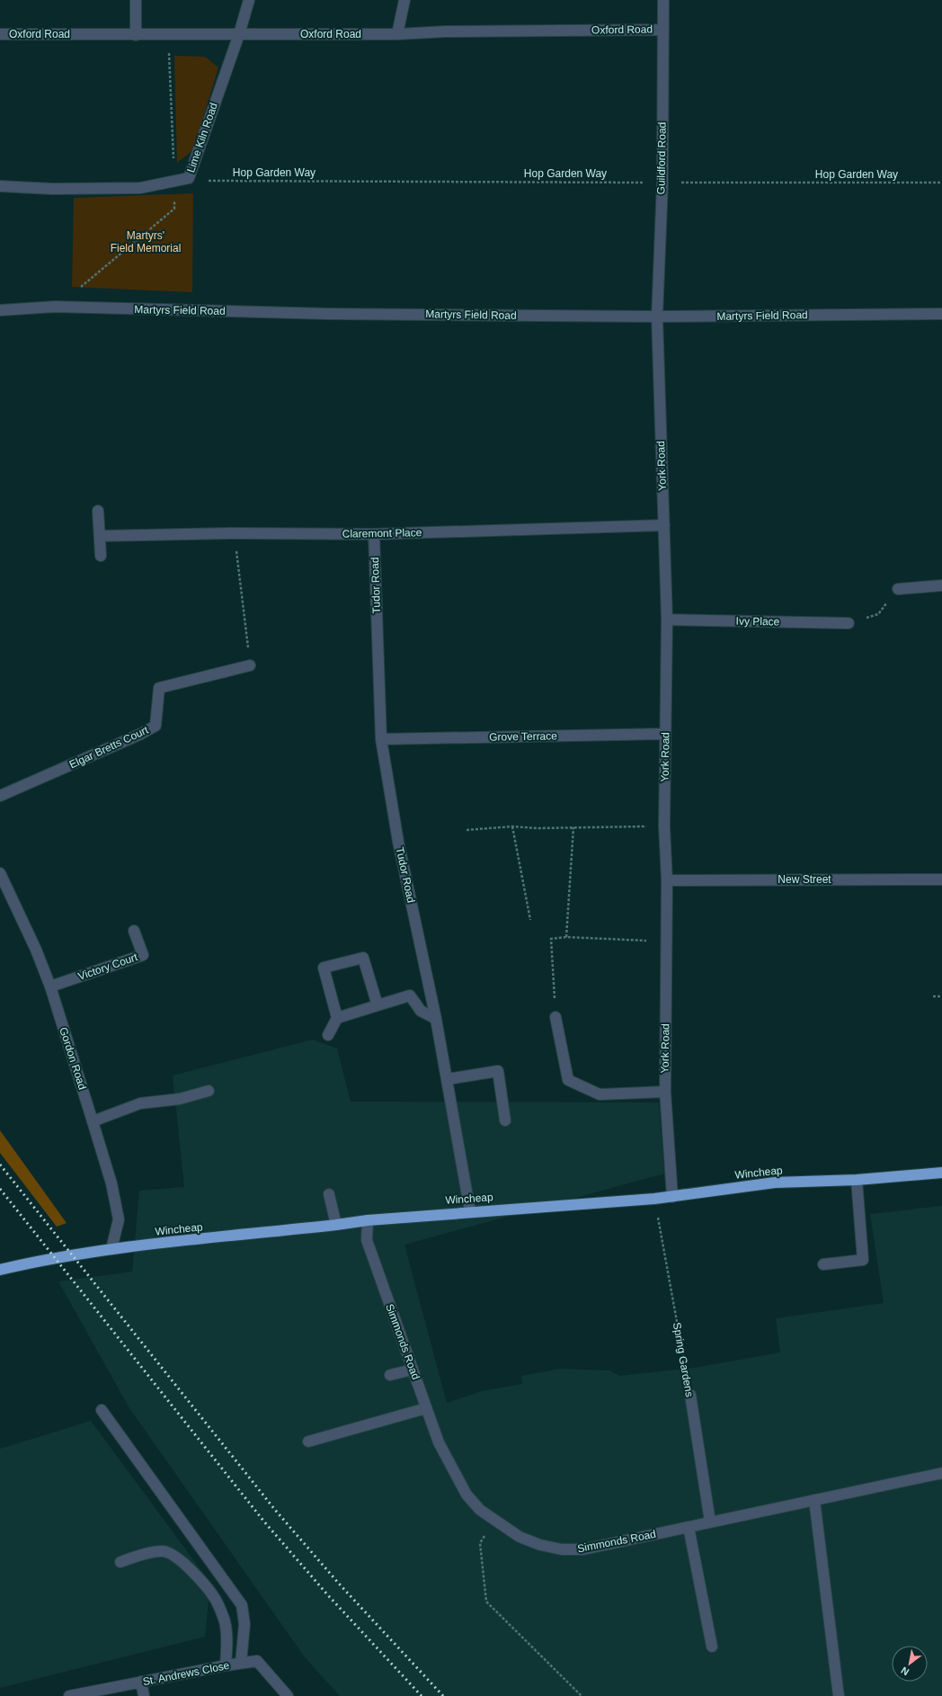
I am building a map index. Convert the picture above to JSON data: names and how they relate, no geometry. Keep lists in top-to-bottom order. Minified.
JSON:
{"streets":{"highway":["Wincheap"],"street":["Oxford Road","Lime Kiln Road","Guildford Road","Martyrs Field Road","York Road","Claremont Place","Tudor Road","Ivy Place","Grove Terrace","Elgar Bretts Court","New Street","Victory Court","Gordon Road","Simmonds Road","Spring Gardens","St. Andrews Close"],"path":["Hop Garden Way"]},"crossings":[["Oxford Road","Lime Kiln Road"],["Oxford Road","Guildford Road"],["Lime Kiln Road","Hop Garden Way"],["Guildford Road","Hop Garden Way"],["Guildford Road","Martyrs Field Road"],["Guildford Road","York Road"],["Martyrs Field Road","York Road"],["York Road","Claremont Place"],["York Road","Ivy Place"],["York Road","Grove Terrace"],["York Road","New Street"],["York Road","Wincheap"],["Claremont Place","Tudor Road"],["Tudor Road","Grove Terrace"],["Tudor Road","Wincheap"],["Victory Court","Gordon Road"],["Gordon Road","Wincheap"],["Wincheap","Simmonds Road"],["Wincheap","Spring Gardens"],["Simmonds Road","Spring Gardens"]],"parks":["Martyrs' Field Memorial"],"north":"bottom left"}
